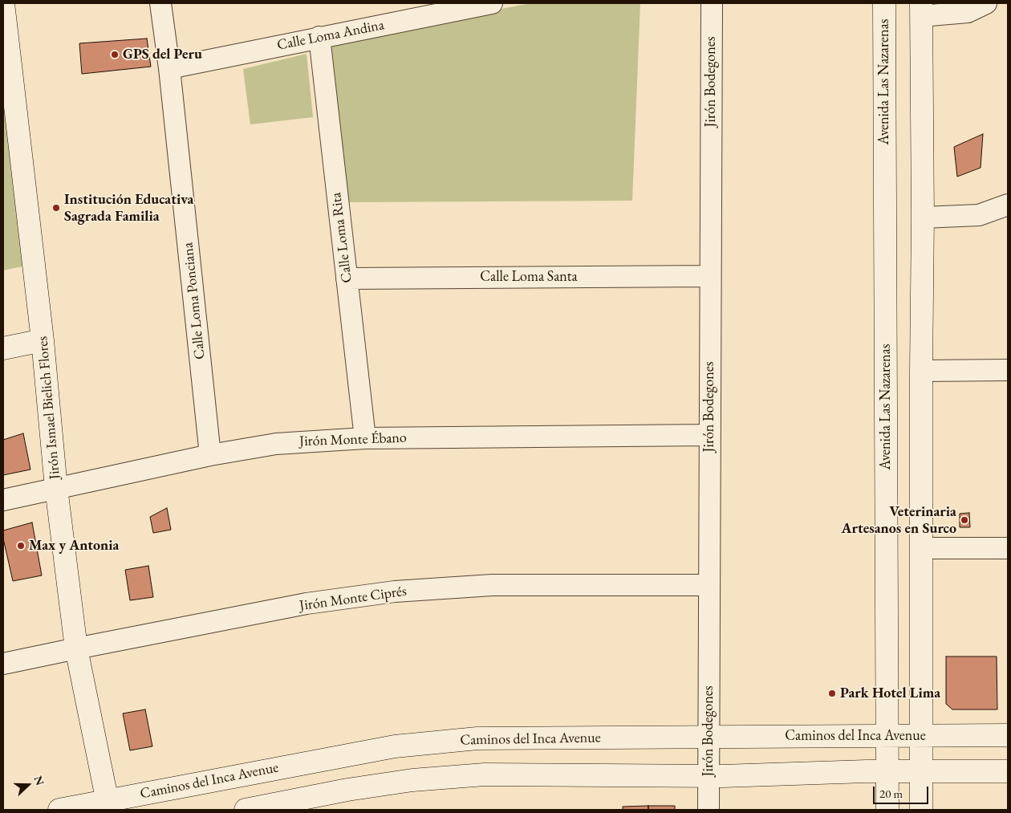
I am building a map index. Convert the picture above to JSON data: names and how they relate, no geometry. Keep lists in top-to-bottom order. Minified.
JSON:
{"streets":{"street":["Calle Loma Andina","Jirón Bodegones","Avenida Las Nazarenas","Calle Loma Rita","Calle Loma Santa","Calle Loma Ponciana","Jirón Ismael Bielich Flores","Jirón Monte Ébano","Jirón Monte Ciprés","Caminos del Inca Avenue"]},"crossings":[["Calle Loma Andina","Calle Loma Rita"],["Calle Loma Andina","Calle Loma Ponciana"],["Jirón Bodegones","Calle Loma Santa"],["Jirón Bodegones","Jirón Monte Ébano"],["Jirón Bodegones","Jirón Monte Ciprés"],["Jirón Bodegones","Caminos del Inca Avenue"],["Avenida Las Nazarenas","Caminos del Inca Avenue"],["Calle Loma Rita","Calle Loma Santa"],["Calle Loma Rita","Jirón Monte Ébano"],["Calle Loma Ponciana","Jirón Monte Ébano"],["Jirón Ismael Bielich Flores","Jirón Monte Ébano"],["Jirón Ismael Bielich Flores","Jirón Monte Ciprés"],["Jirón Ismael Bielich Flores","Caminos del Inca Avenue"]],"places":["GPS del Peru","Institución Educativa Sagrada Familia","Veterinaria Artesanos en Surco","Max y Antonia","Park Hotel Lima"],"scale_bar":"20 m","north":"right"}
